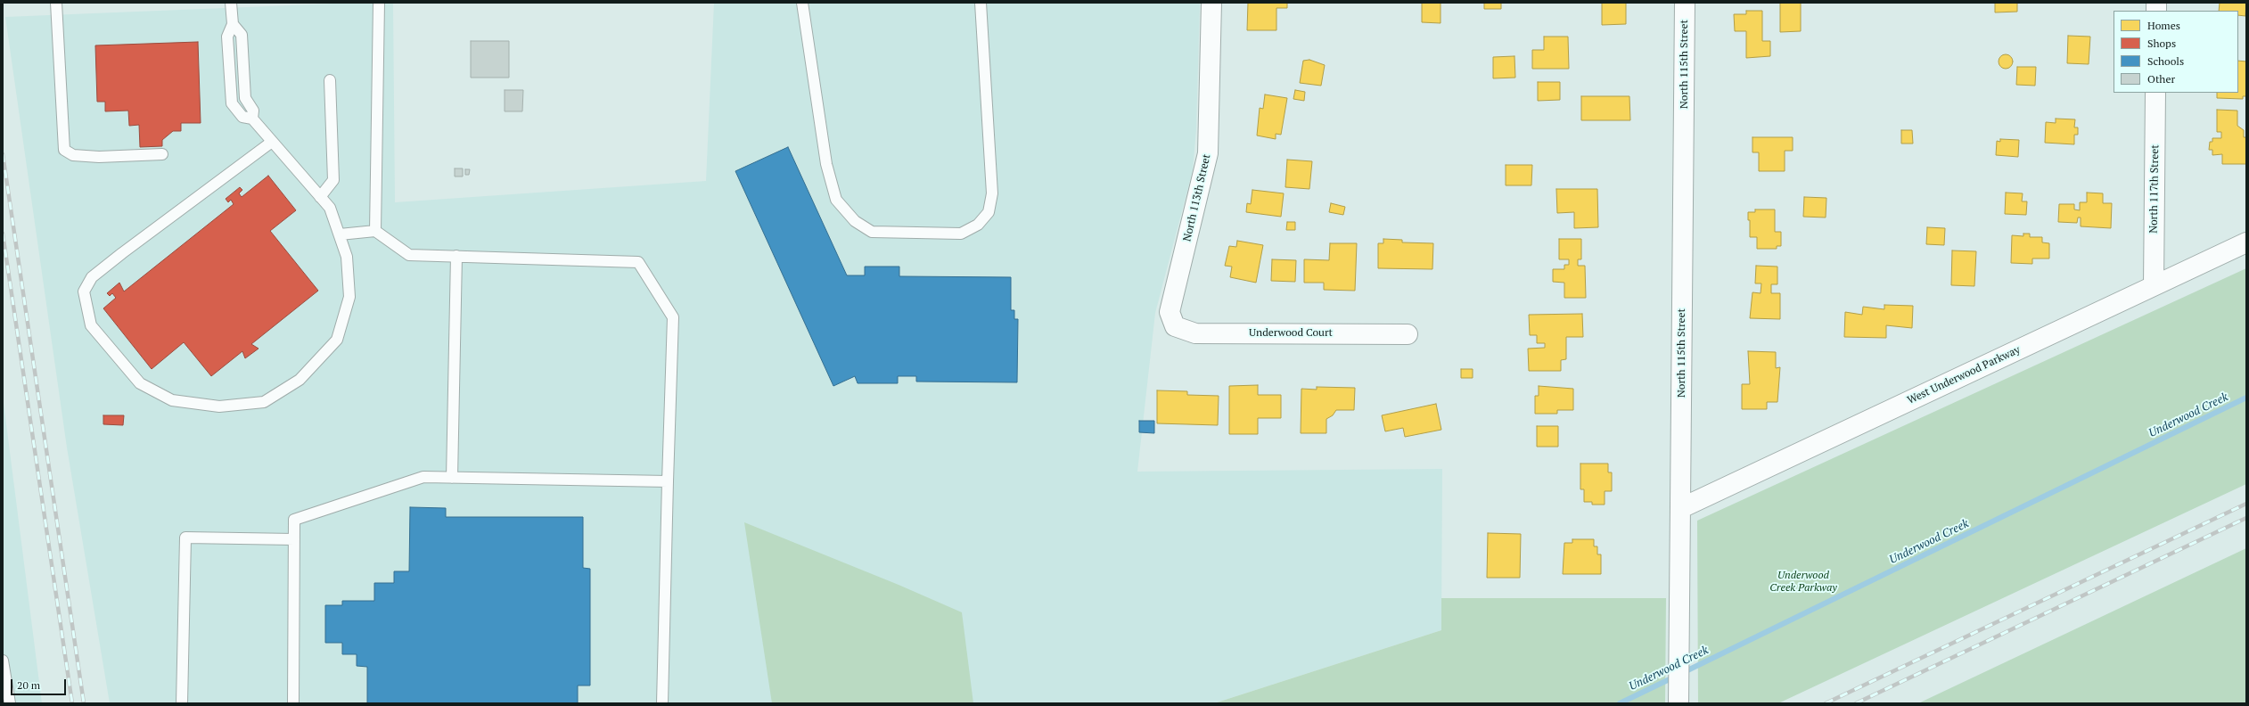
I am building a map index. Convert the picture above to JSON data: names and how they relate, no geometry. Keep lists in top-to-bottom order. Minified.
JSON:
{"streets":{"street":["North 115th Street","North 117th Street","North 113th Street","Underwood Court","West Underwood Parkway"]},"crossings":[["North 115th Street","West Underwood Parkway"],["North 117th Street","West Underwood Parkway"],["North 113th Street","Underwood Court"]],"water":["Underwood Creek"],"parks":["Underwood Creek Parkway"],"legend":["Homes","Shops","Schools","Other"],"scale_bar":"20 m"}
